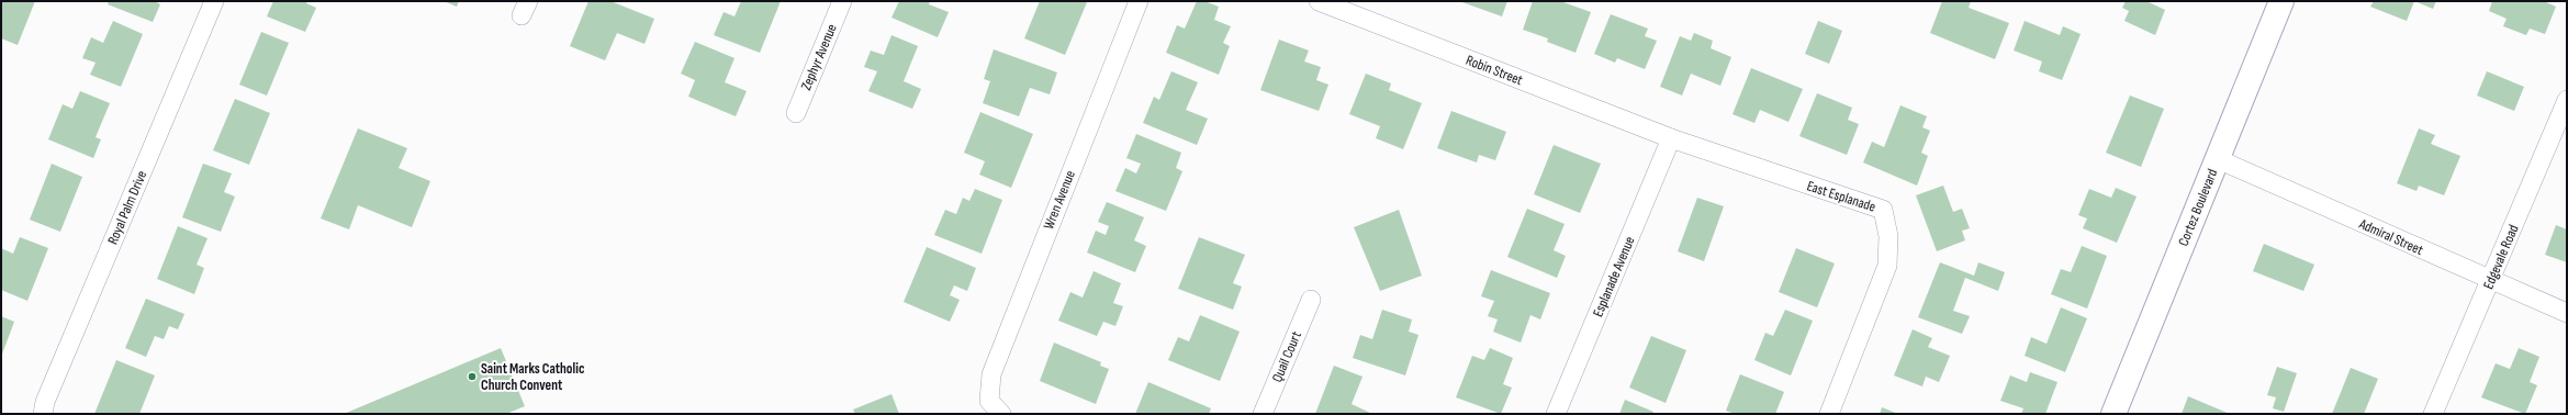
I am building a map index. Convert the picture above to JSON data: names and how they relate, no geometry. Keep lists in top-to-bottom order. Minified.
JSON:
{"streets":{"street":["Zephyr Avenue","Robin Street","East Esplanade","Wren Avenue","Royal Palm Drive","Cortez Boulevard","Admiral Street","Edgevale Road","Esplanade Avenue","Quail Court"]},"crossings":[["Robin Street","East Esplanade"],["Robin Street","Esplanade Avenue"],["East Esplanade","Esplanade Avenue"],["Cortez Boulevard","Admiral Street"],["Admiral Street","Edgevale Road"]],"places":["Saint Marks Catholic Church Convent"]}
